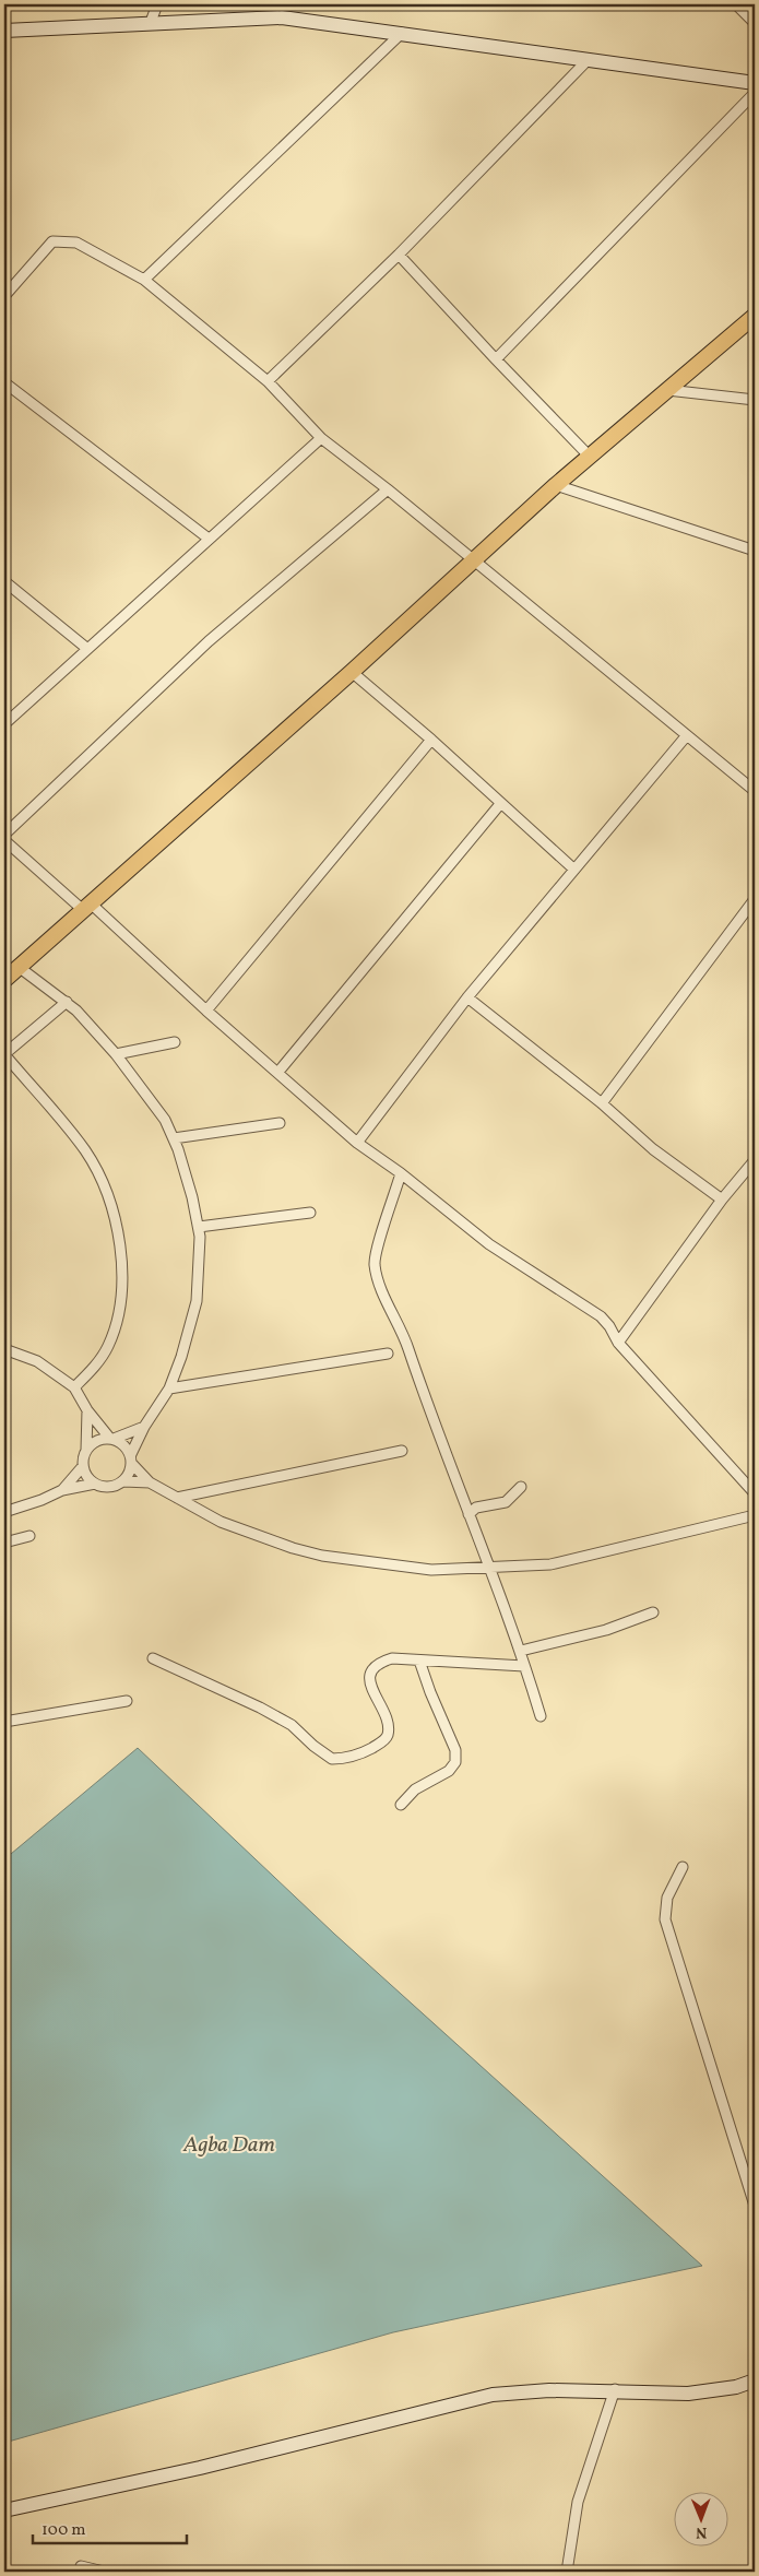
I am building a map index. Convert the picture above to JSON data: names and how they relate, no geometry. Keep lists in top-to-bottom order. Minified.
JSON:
{"water":["Agba Dam"],"scale_bar":"100 m","north":"bottom"}
